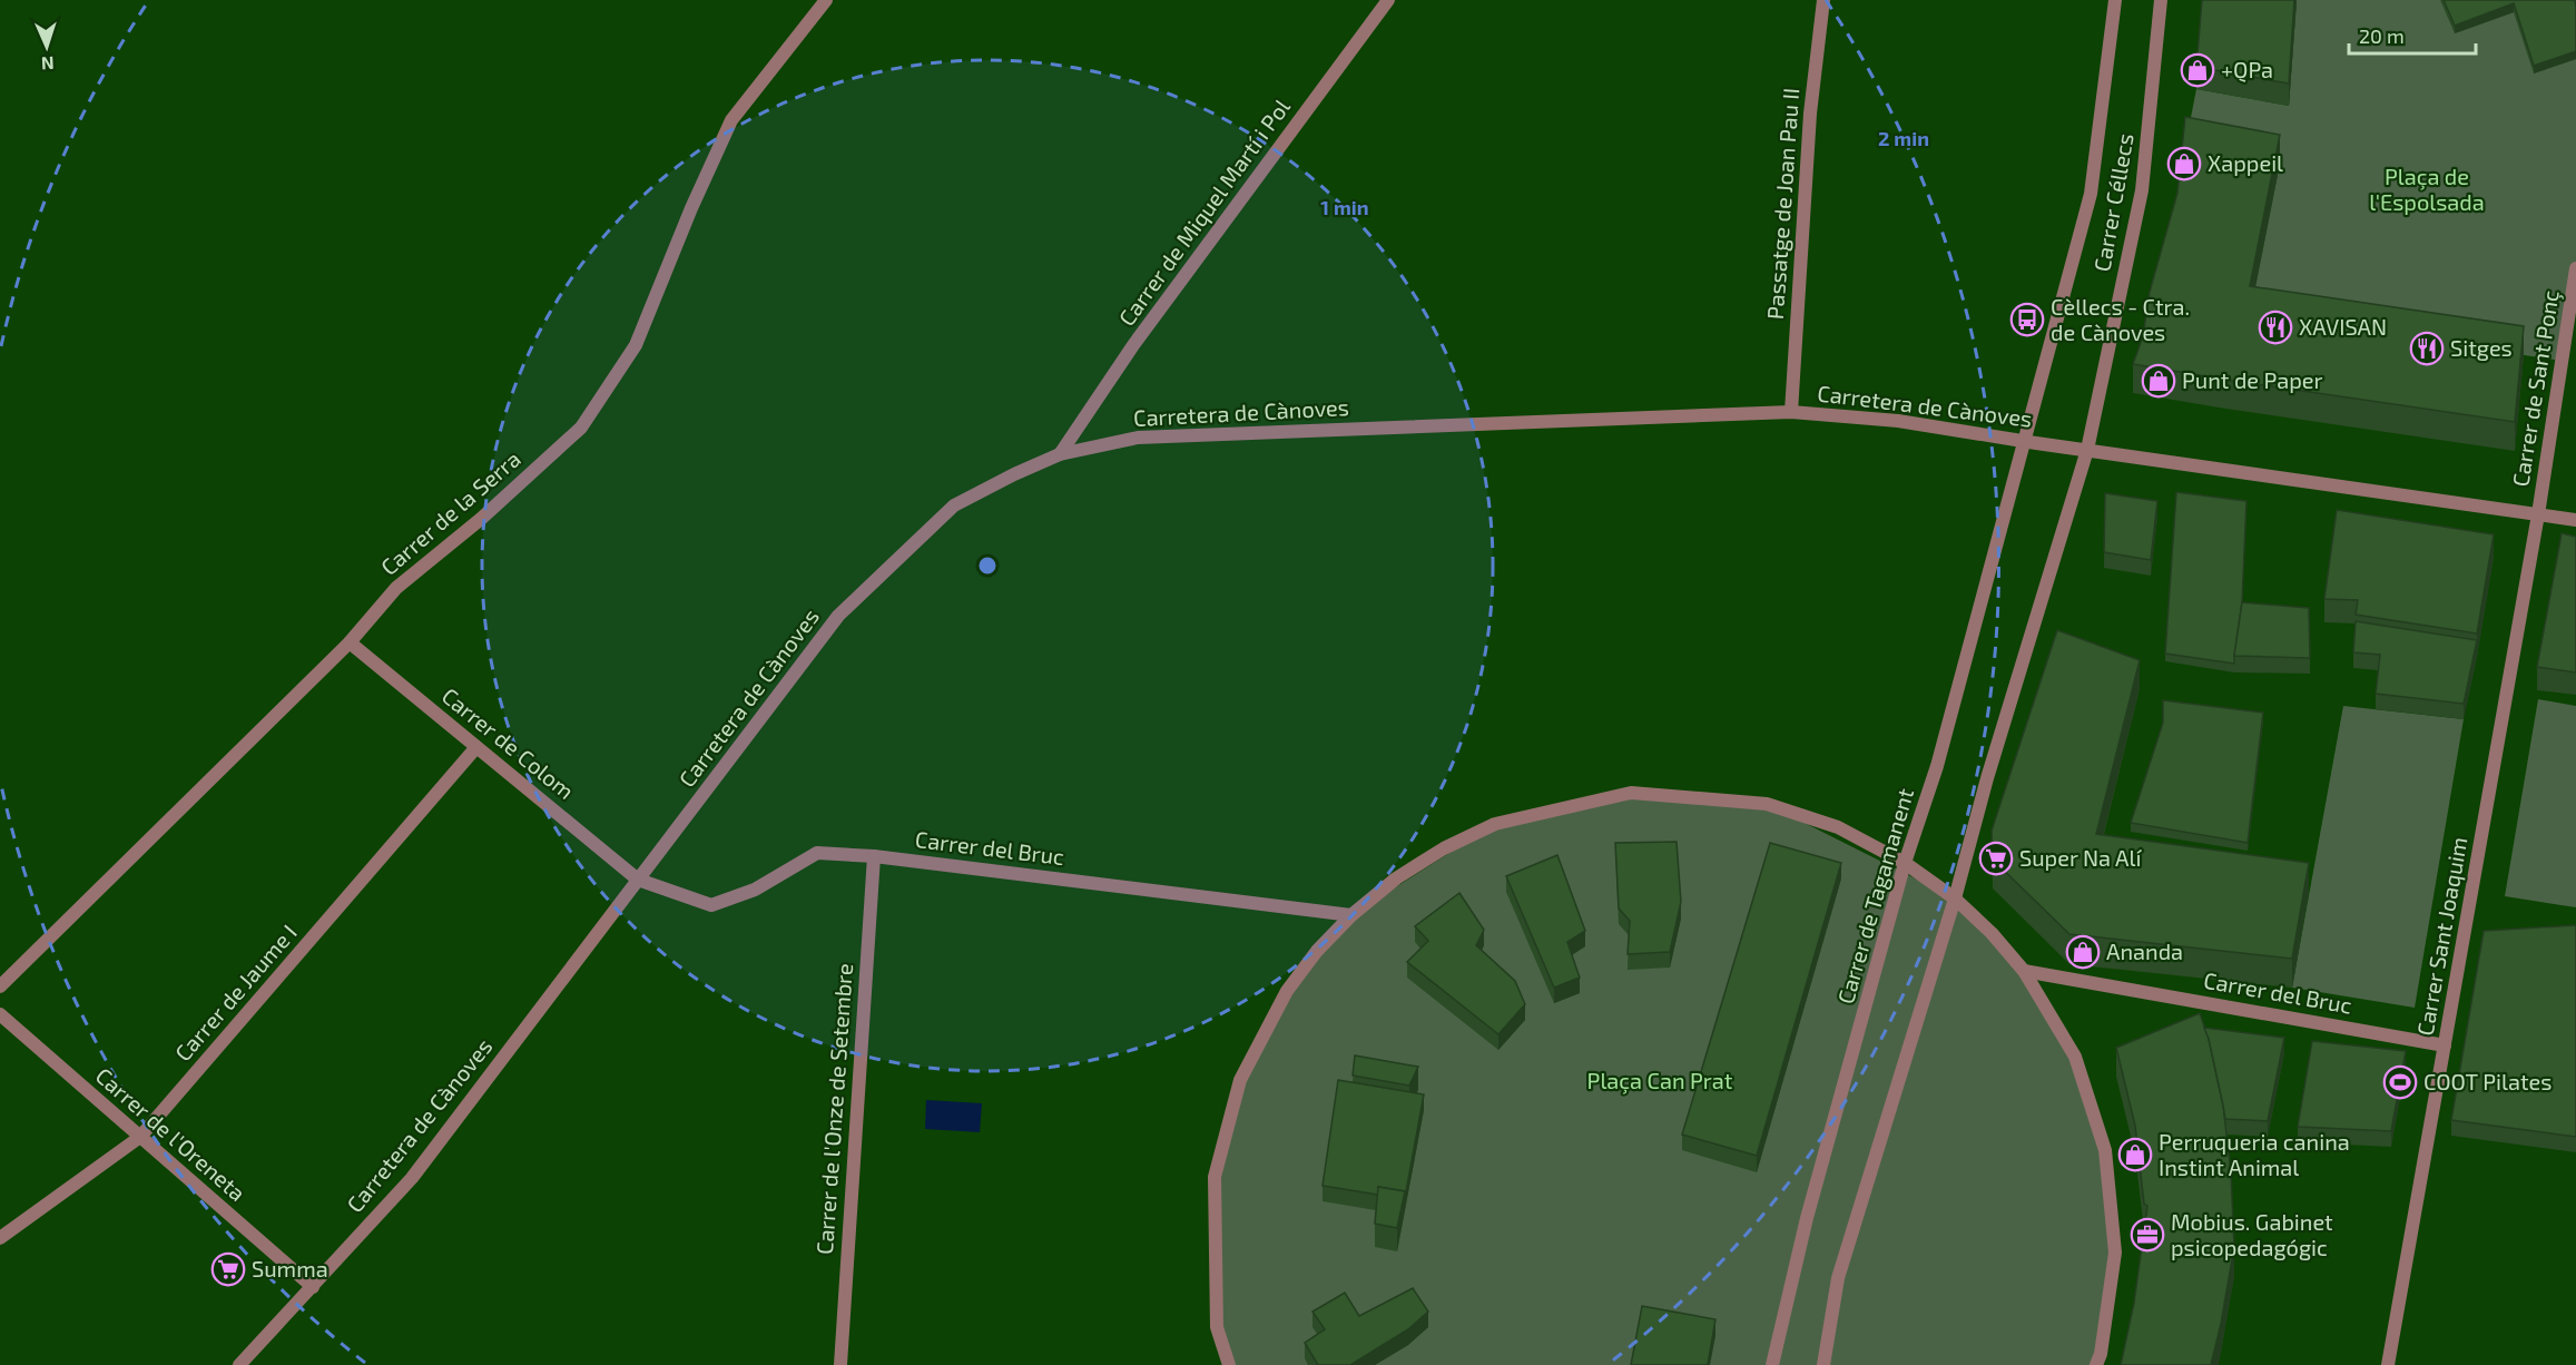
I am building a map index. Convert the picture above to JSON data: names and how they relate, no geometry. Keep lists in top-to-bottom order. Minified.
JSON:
{"streets":{"street":["Carrer Céllecs","Passatge de Joan Pau II","Carrer de Miquel Martí i Pol","Carrer de Sant Ponç","Carretera de Cànoves","Carrer de la Serra","Carrer de Colom","Carrer del Bruc","Carrer de Tagamanent","Carrer Sant Joaquim","Carrer de Jaume I","Carrer de l'Onze de Setembre","Carrer de l'Oreneta"]},"crossings":[["Carrer Céllecs","Carretera de Cànoves"],["Carrer Céllecs","Carrer de Tagamanent"],["Passatge de Joan Pau II","Carretera de Cànoves"],["Carrer de Miquel Martí i Pol","Carretera de Cànoves"],["Carrer de Sant Ponç","Carretera de Cànoves"],["Carrer de Sant Ponç","Carrer Sant Joaquim"],["Carretera de Cànoves","Carrer de Colom"],["Carretera de Cànoves","Carrer del Bruc"],["Carretera de Cànoves","Carrer de Tagamanent"],["Carretera de Cànoves","Carrer Sant Joaquim"],["Carretera de Cànoves","Carrer de l'Oreneta"],["Carrer de la Serra","Carrer de Colom"],["Carrer de Colom","Carrer del Bruc"],["Carrer de Colom","Carrer de Jaume I"],["Carrer del Bruc","Carrer Sant Joaquim"],["Carrer del Bruc","Carrer de l'Onze de Setembre"],["Carrer de Jaume I","Carrer de l'Oreneta"]],"parks":["Plaça de l'Espolsada","Plaça Can Prat"],"places":{"shop":["+QPa","Xappeil","Punt de Paper","Ananda","Perruqueria canina Instint Animal"],"bus stop":["Cèllecs - Ctra. de Cànoves"],"restaurant":["XAVISAN","Sitges"],"supermarket":["Super Na Alí","Summa"],"sports":["COOT Pilates"],"office":["Mobius. Gabinet psicopedagógic"]},"scale_bar":"20 m","north":"bottom","rings":["2 min","1 min"]}
